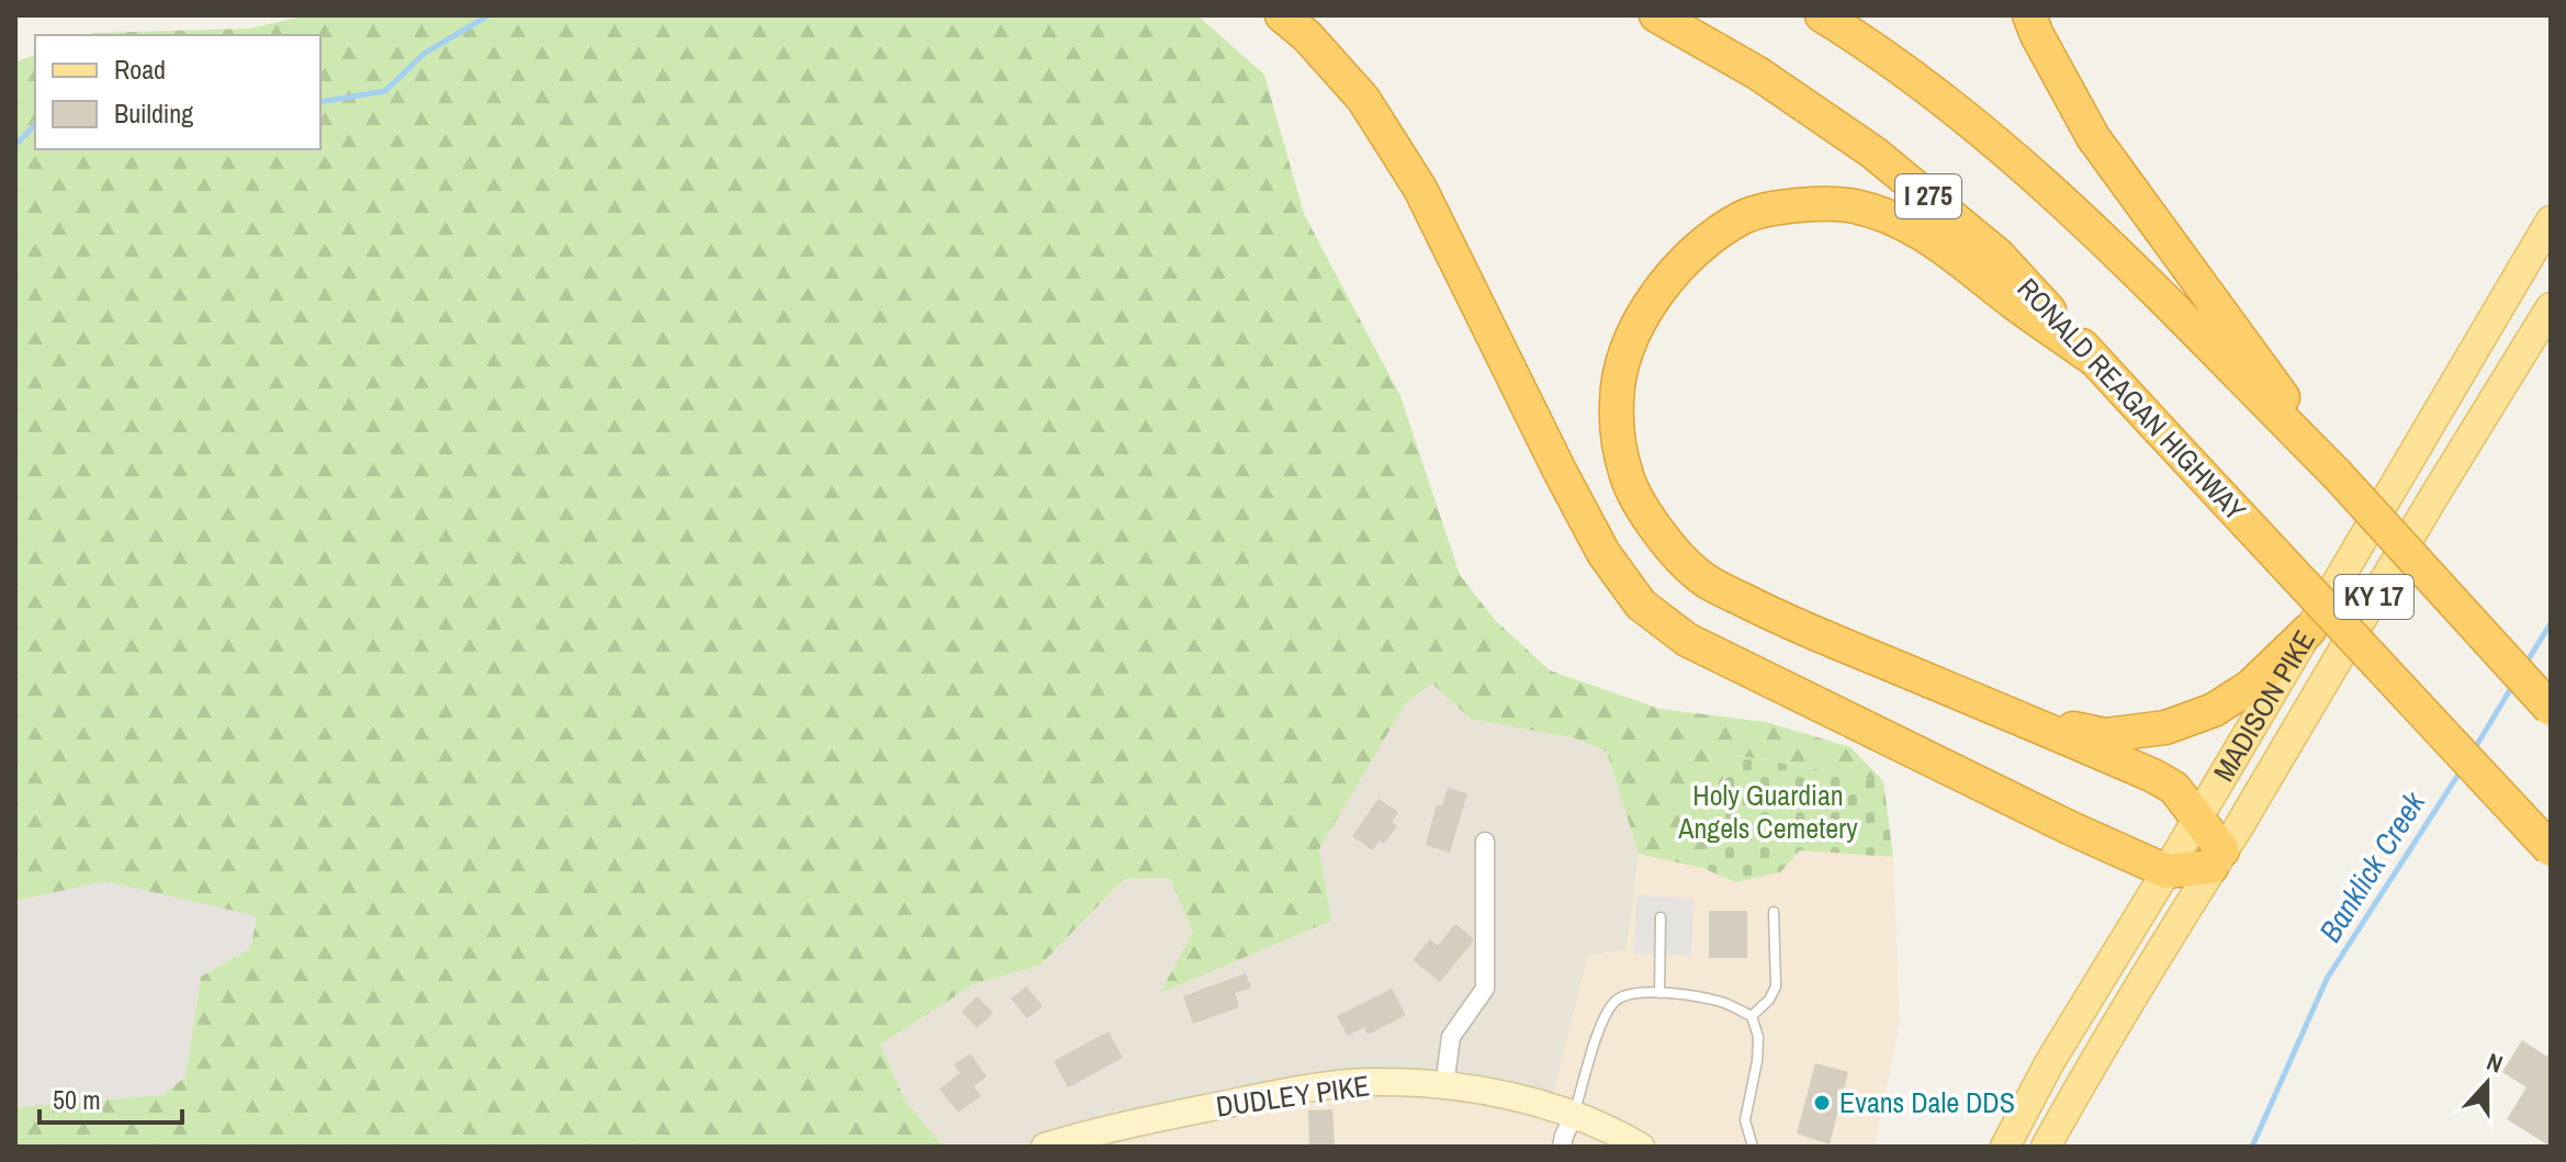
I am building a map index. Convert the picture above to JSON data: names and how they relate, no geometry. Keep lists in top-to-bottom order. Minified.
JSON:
{"streets":{"highway":["I 275","RONALD REAGAN HIGHWAY"],"main road":["KY 17","MADISON PIKE"],"street":["DUDLEY PIKE"]},"water":["Banklick Creek"],"parks":["Holy Guardian Angels Cemetery"],"places":["Evans Dale DDS"],"legend":["Road","Building"],"scale_bar":"50 m","north":"top"}
